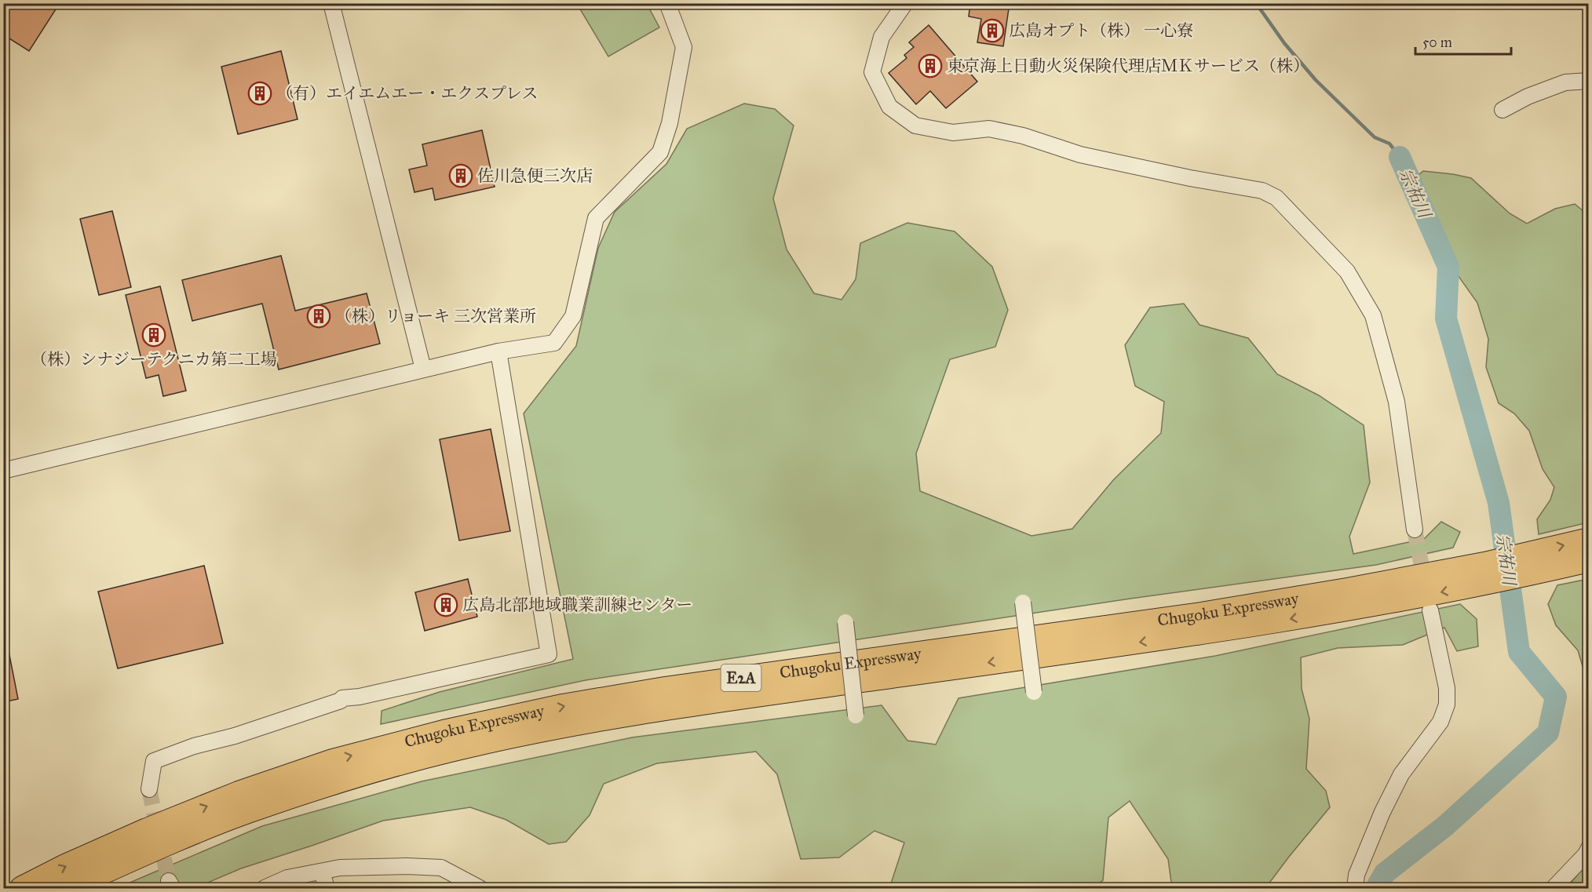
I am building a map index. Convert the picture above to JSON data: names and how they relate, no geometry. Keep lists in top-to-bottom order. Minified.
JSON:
{"streets":{"highway":["Chugoku Expressway","E2A"]},"water":["宗祐川"],"places":{"building":["広島オプト（株） 一心寮","東京海上日動火災保険代理店ＭＫサービス（株）","（有）エイエムエー・エクスプレス","佐川急便三次店","（株）リョーキ 三次営業所","（株）シナジーテクニカ第二工場","広島北部地域職業訓練センター"]},"scale_bar":"50 m"}
